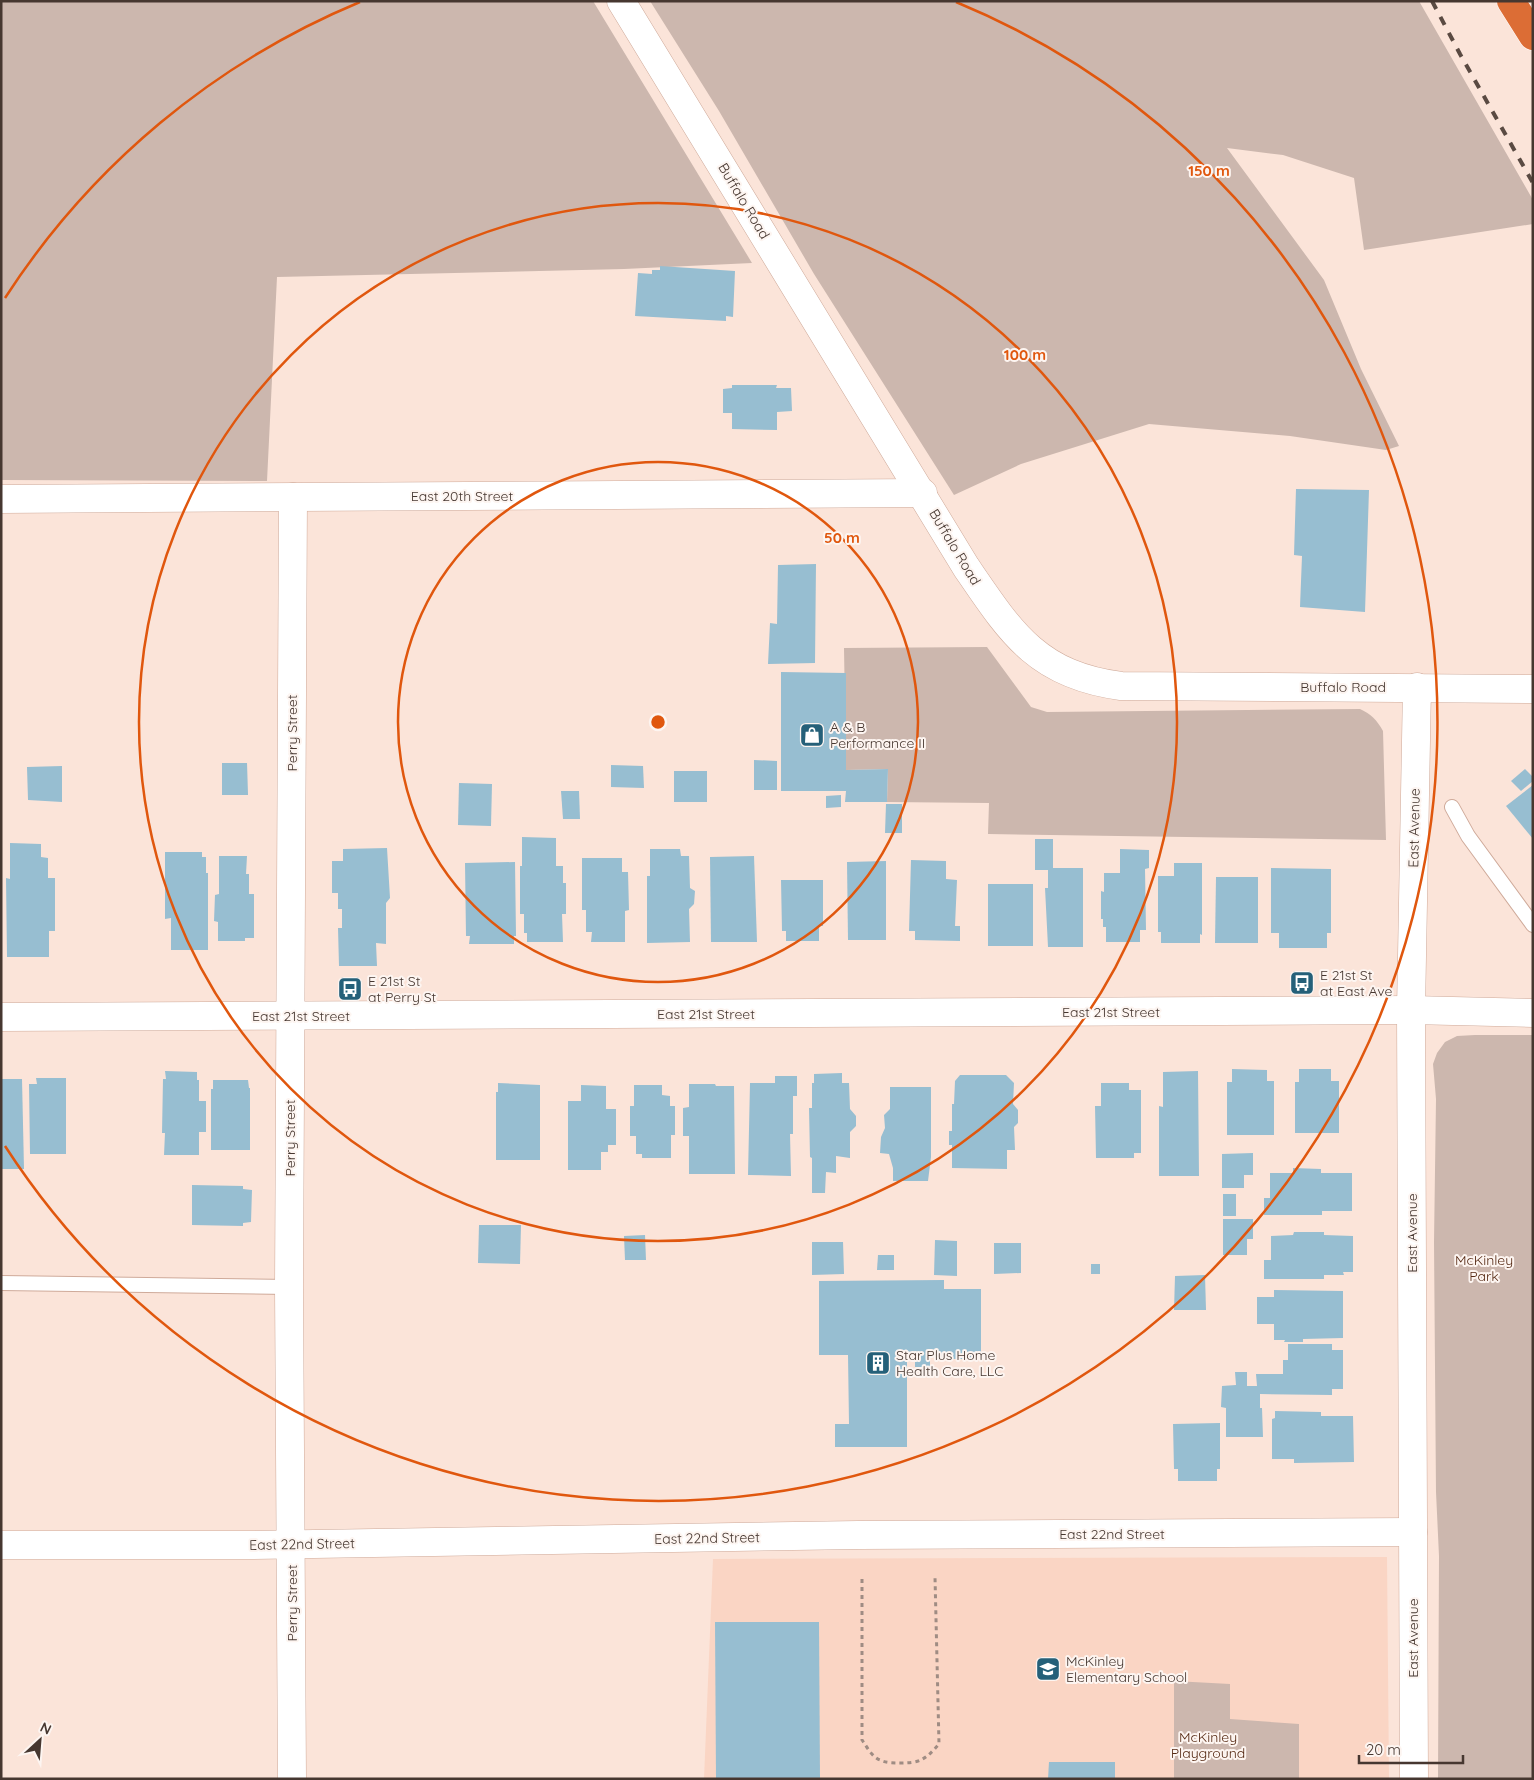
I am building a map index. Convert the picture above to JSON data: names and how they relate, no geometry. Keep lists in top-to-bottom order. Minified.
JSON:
{"streets":{"street":["Buffalo Road","East 20th Street","Perry Street","East Avenue","East 21st Street","East 22nd Street"]},"crossings":[["Buffalo Road","East 20th Street"],["Buffalo Road","East Avenue"],["East 20th Street","Perry Street"],["Perry Street","East 21st Street"],["Perry Street","East 22nd Street"],["East Avenue","East 21st Street"],["East Avenue","East 22nd Street"]],"parks":["McKinley Park","McKinley Playground"],"places":{"shop":["A & B Performance II"],"bus stop":["E 21st St at East Ave","E 21st St at Perry St"],"building":["Star Plus Home Health Care, LLC"],"school or university":["McKinley Elementary School"]},"scale_bar":"20 m","north":"top right","rings":["150 m","100 m","50 m"]}
